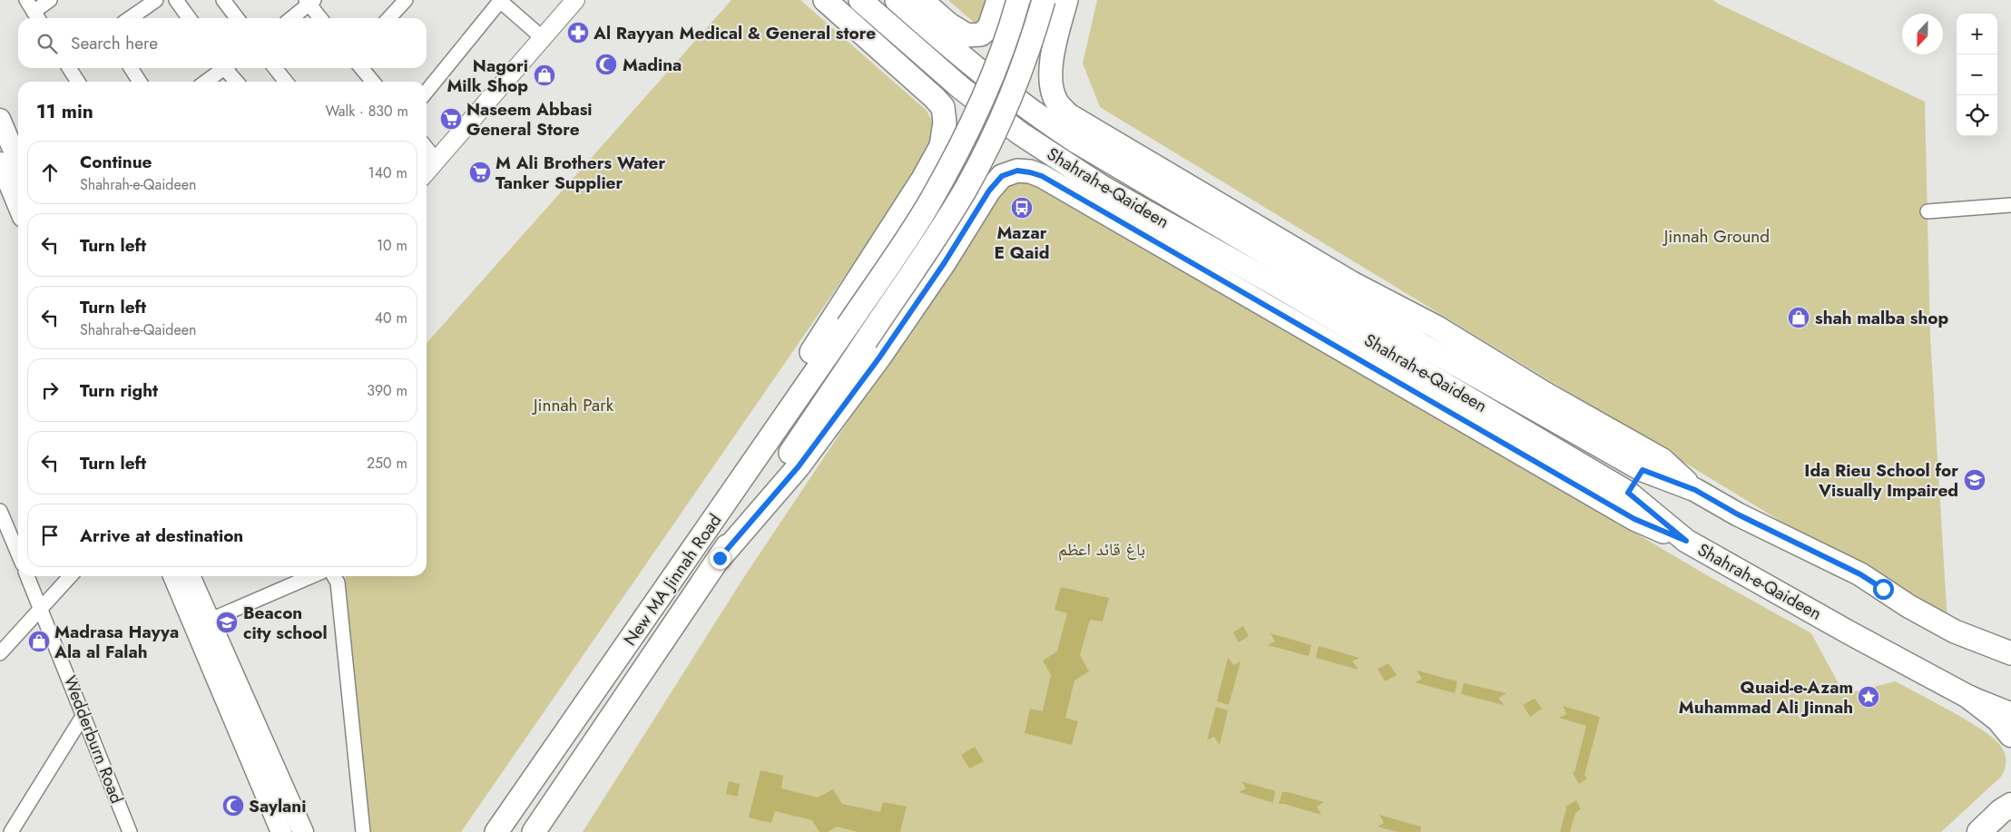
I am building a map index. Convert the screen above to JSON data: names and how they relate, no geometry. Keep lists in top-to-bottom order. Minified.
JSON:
{"streets":{"main road":["Shahrah-e-Qaideen","New MA Jinnah Road"],"street":["Wedderburn Road"]},"parks":["Jinnah Ground","Jinnah Park","باغ قائد اعظم"],"places":{"pharmacy":["Al Rayyan Medical & General store"],"mosque":["Madina","Saylani"],"shop":["Nagori Milk Shop","shah malba shop","Madrasa Hayya Ala al Falah"],"supermarket":["Naseem Abbasi General Store","M Ali Brothers Water Tanker Supplier"],"bus stop":["Mazar E Qaid"],"school or university":["Ida Rieu School for Visually Impaired","Beacon city school"],"place":["Quaid-e-Azam Muhammad Ali Jinnah"]},"north":"bottom","page":{"map_buttons":["+","−"],"search":"Search here","heading":["11 min","Walk · 830 m"],"list":[["Continue","Shahrah-e-Qaideen","140 m"],["Turn left","10 m"],["Turn left","Shahrah-e-Qaideen","40 m"],["Turn right","390 m"],["Turn left","250 m"],"Arrive at destination"]}}
